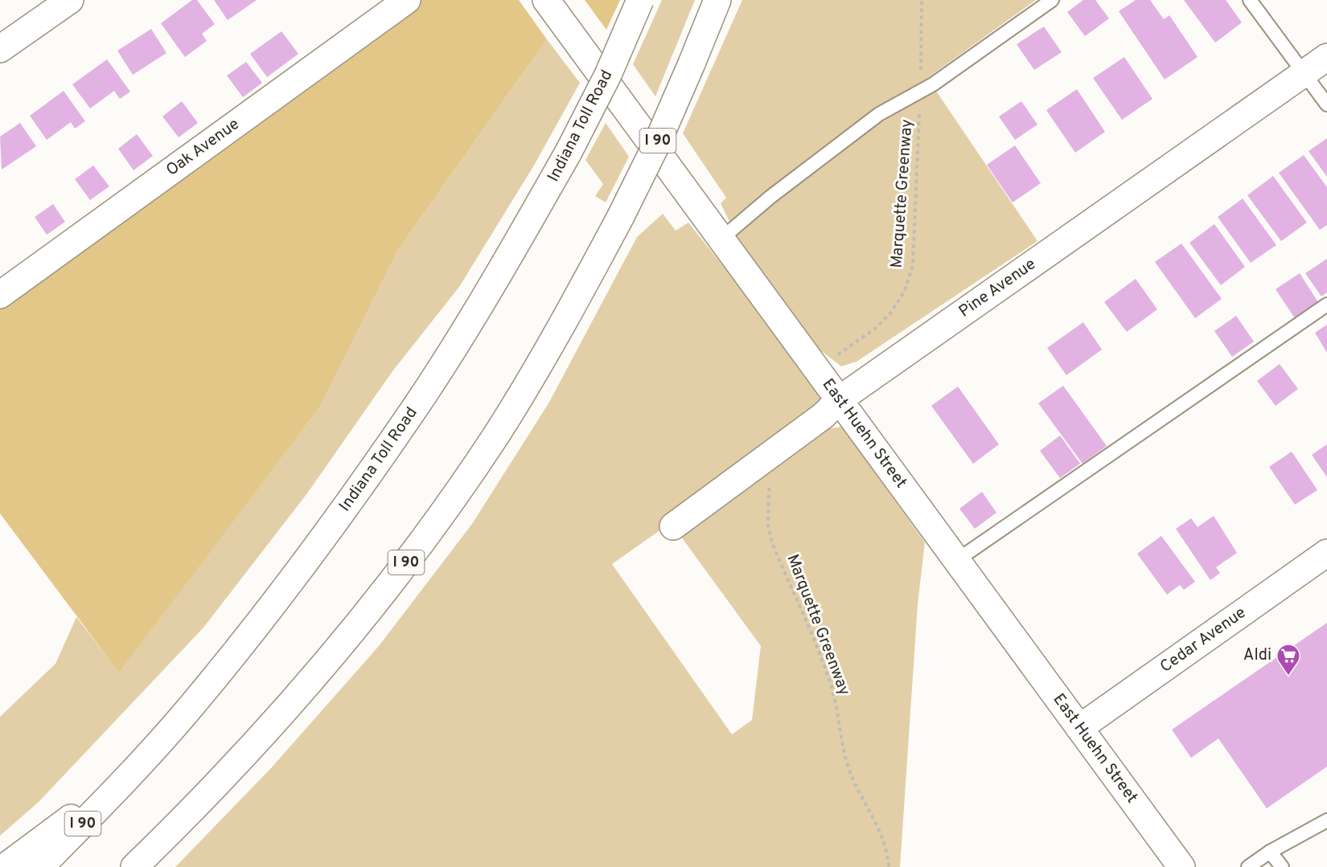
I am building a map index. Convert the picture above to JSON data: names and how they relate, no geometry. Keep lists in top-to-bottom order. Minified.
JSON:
{"streets":{"main road":["Indiana Toll Road","I 90","Oak Avenue","Pine Avenue","East Huehn Street","Cedar Avenue"],"path":["Marquette Greenway"]},"crossings":[["Pine Avenue","East Huehn Street"],["East Huehn Street","Cedar Avenue"]],"places":{"supermarket":["Aldi"]}}
